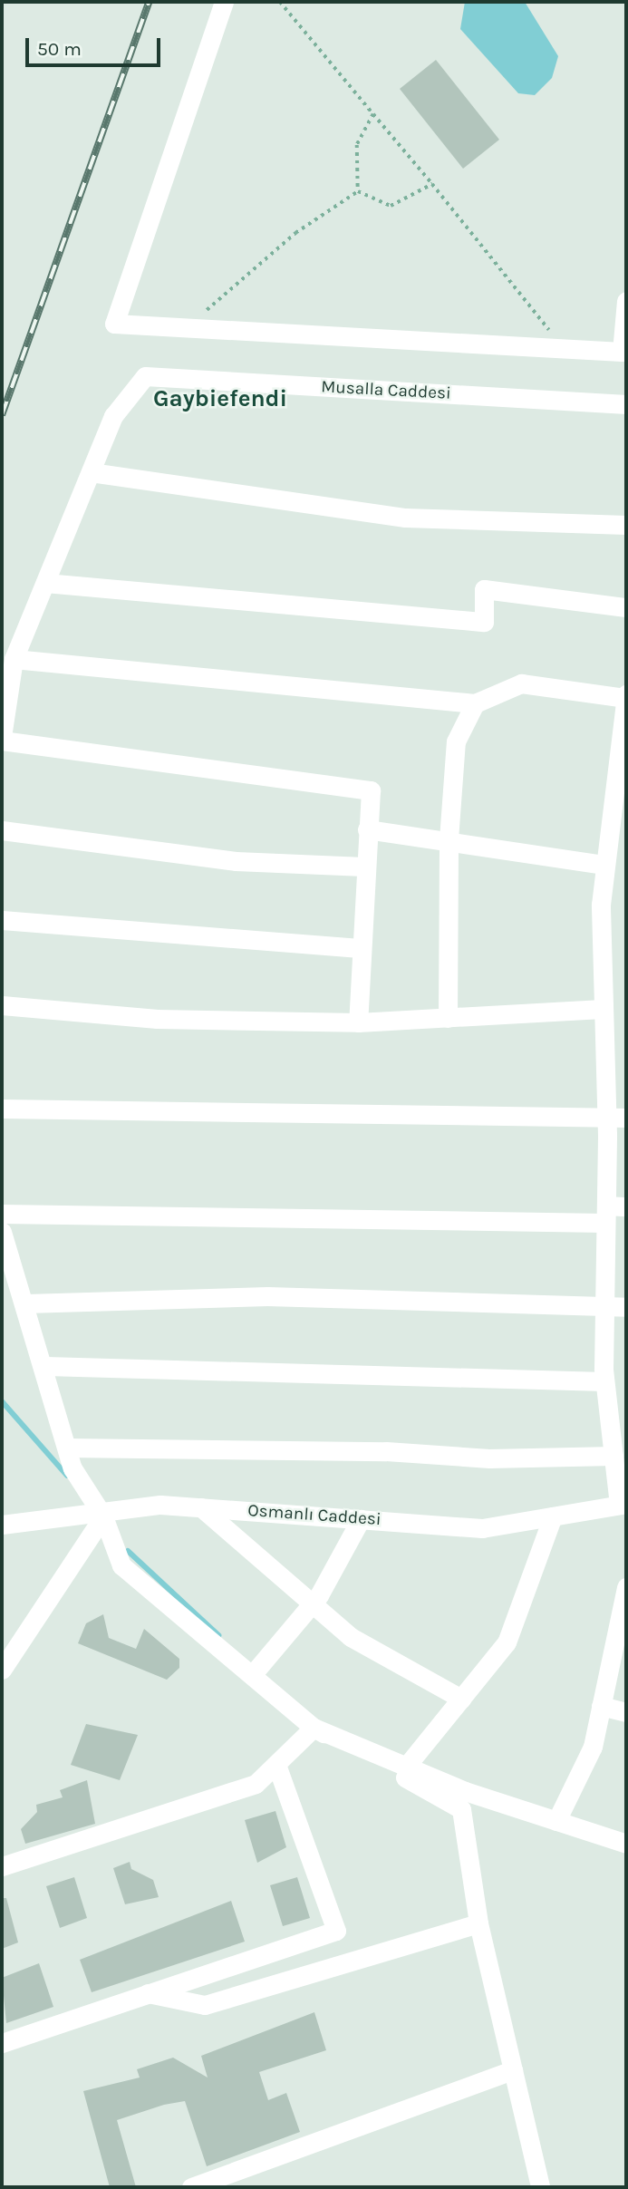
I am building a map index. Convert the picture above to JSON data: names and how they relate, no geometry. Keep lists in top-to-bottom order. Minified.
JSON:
{"streets":{"street":["Musalla Caddesi","Osmanlı Caddesi"]},"districts":["Gaybiefendi"],"scale_bar":"50 m"}
